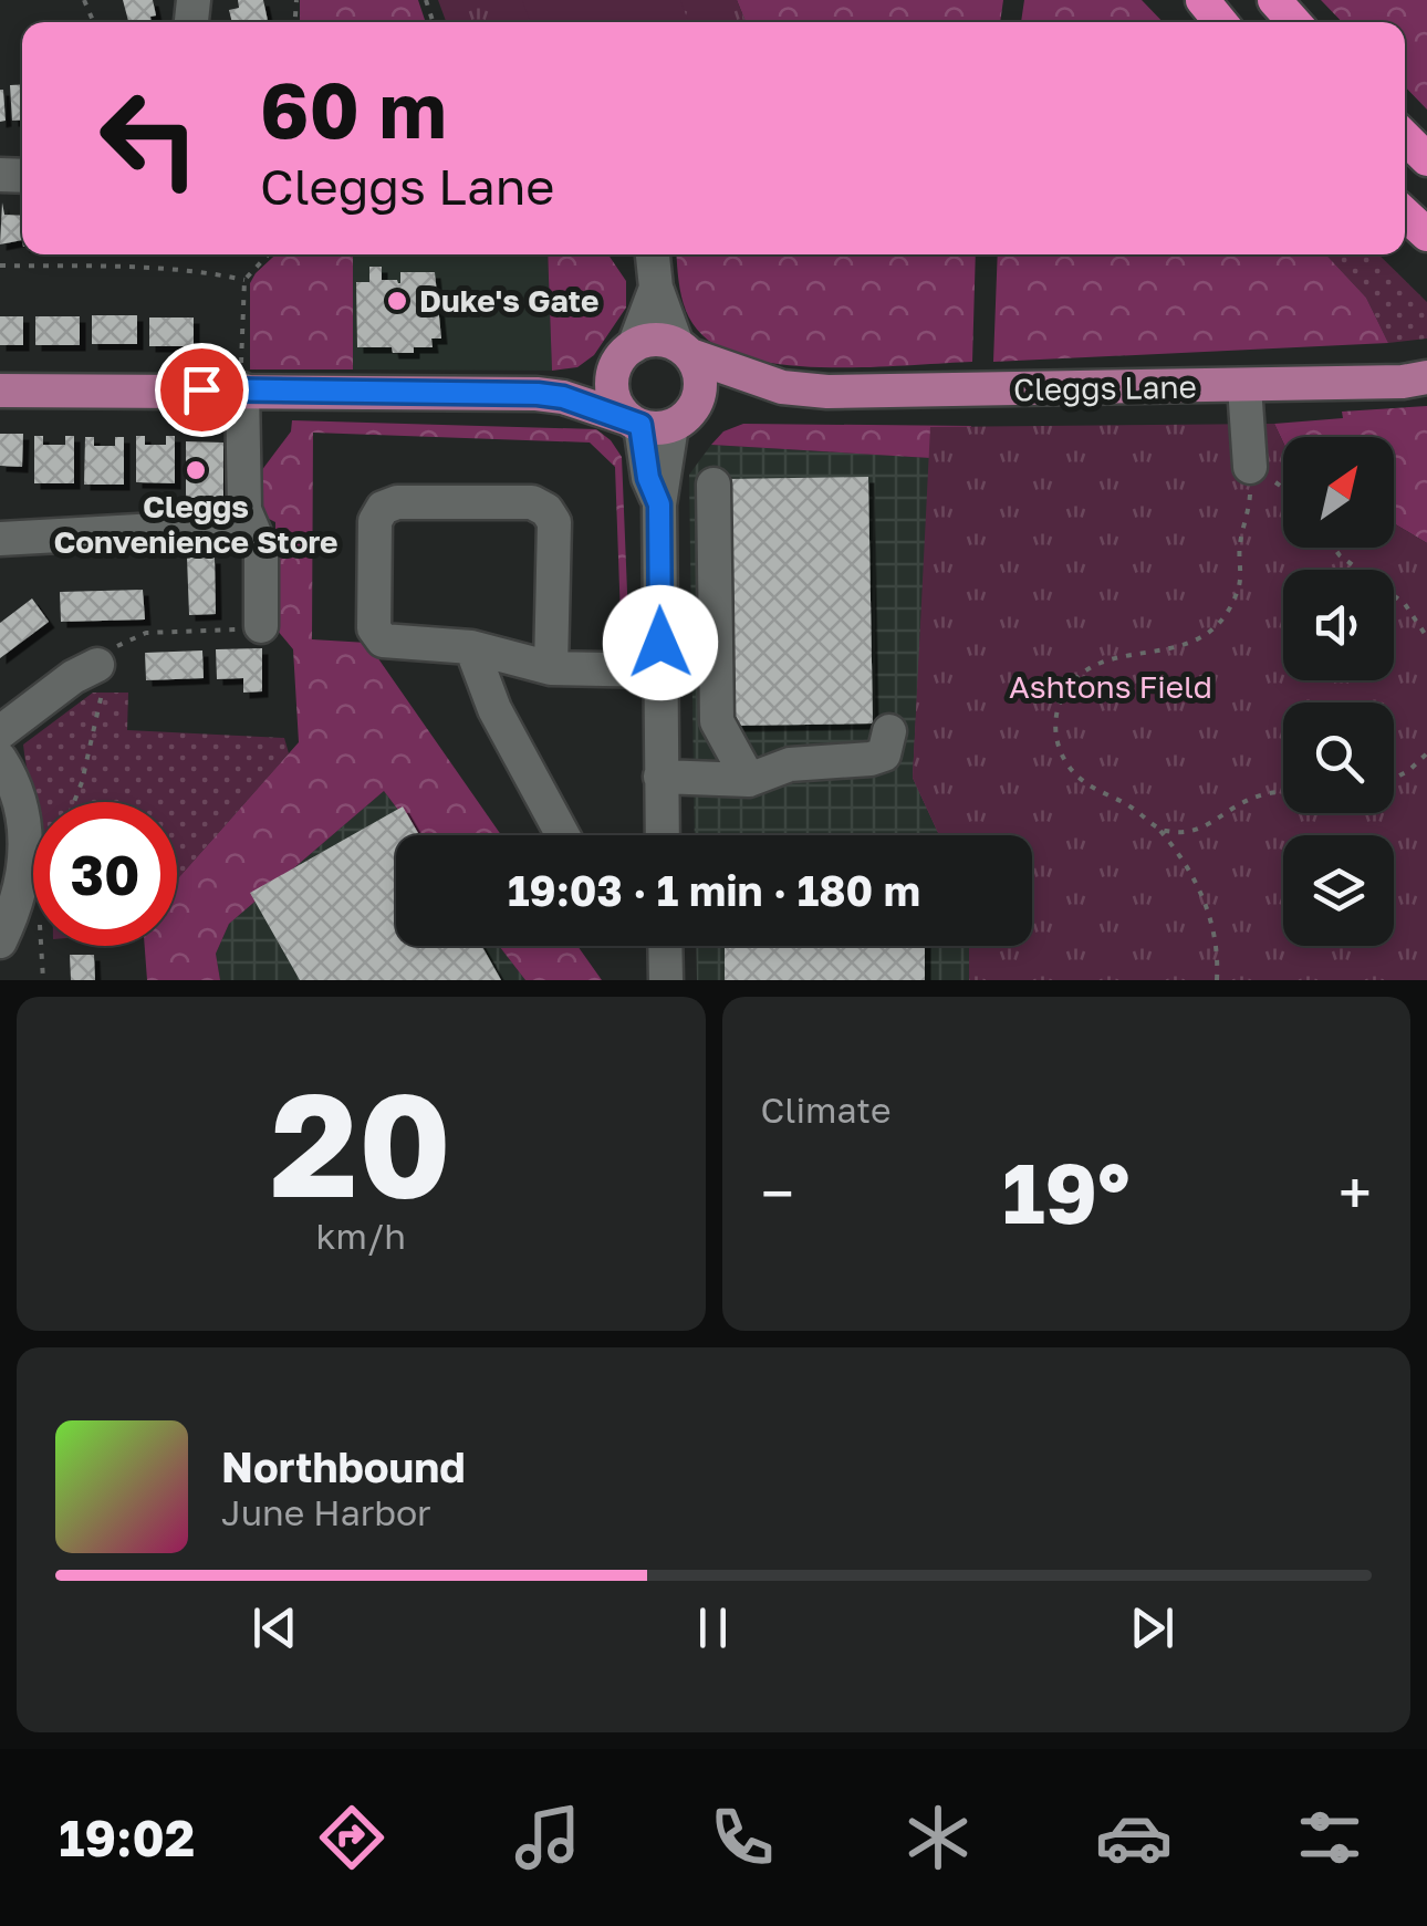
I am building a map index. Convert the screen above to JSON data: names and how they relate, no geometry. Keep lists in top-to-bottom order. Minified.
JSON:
{"streets":{"main road":["Cleggs Lane"]},"parks":["Ashtons Field"],"places":["Duke's Gate","Cleggs Convenience Store"],"north":"top right","page":{"turn":["60 m","Cleggs Lane"],"limit":"30","trip":"19:03 · 1 min · 180 m","tile":[["20","km/h"],"Climate"],"heat":["−","19°","+"],"song":["Northbound","June Harbor"],"tabs":"19:02"}}
